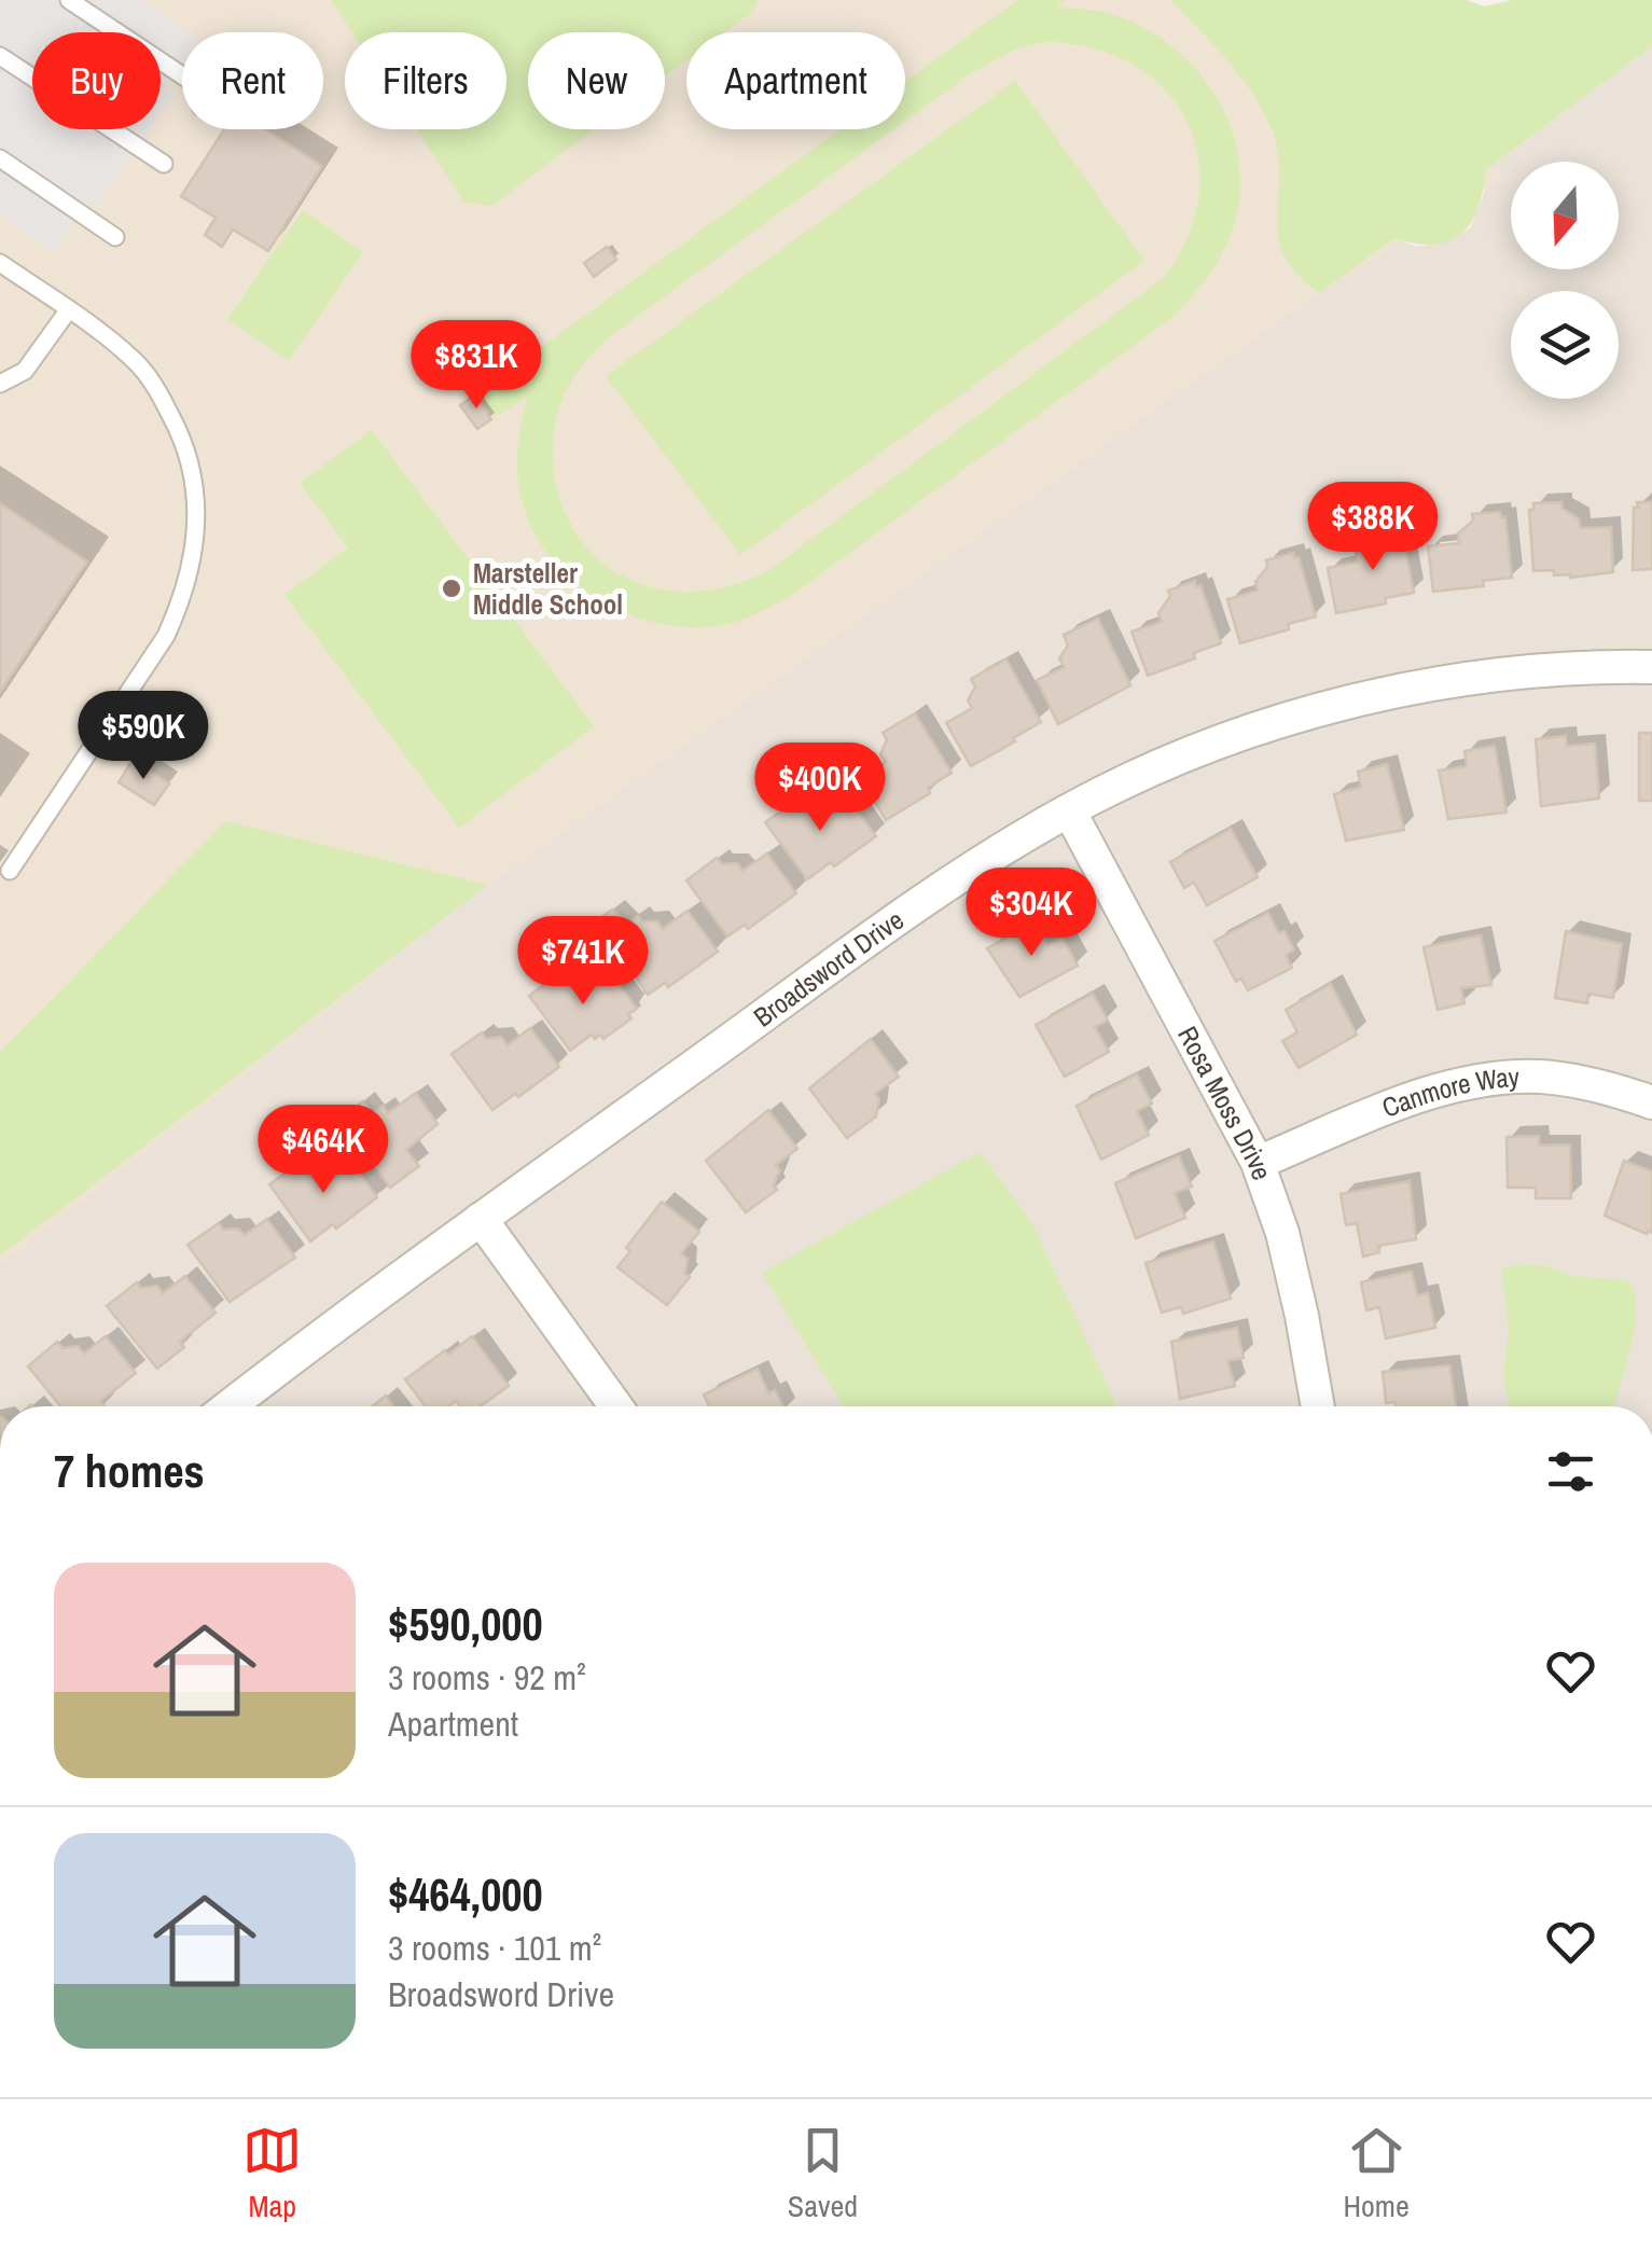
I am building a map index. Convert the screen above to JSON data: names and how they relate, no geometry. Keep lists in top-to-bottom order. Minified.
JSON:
{"streets":{"street":["Broadsword Drive","Canmore Way","Rosa Moss Drive"]},"crossings":[["Broadsword Drive","Rosa Moss Drive"],["Canmore Way","Rosa Moss Drive"]],"places":["Marsteller Middle School"],"north":"bottom","page":{"chip":["Buy","Rent","Filters","New","Apartment"],"price":["$831K","$388K","$590K","$400K","$304K","$741K","$464K"],"heading":"7 homes","list":[{"name":"$590,000","note":"3 rooms · 92 m² · Apartment"},{"name":"$464,000","note":"3 rooms · 101 m² · Broadsword Drive"}],"tabs":["Map","Saved","Home"]}}
